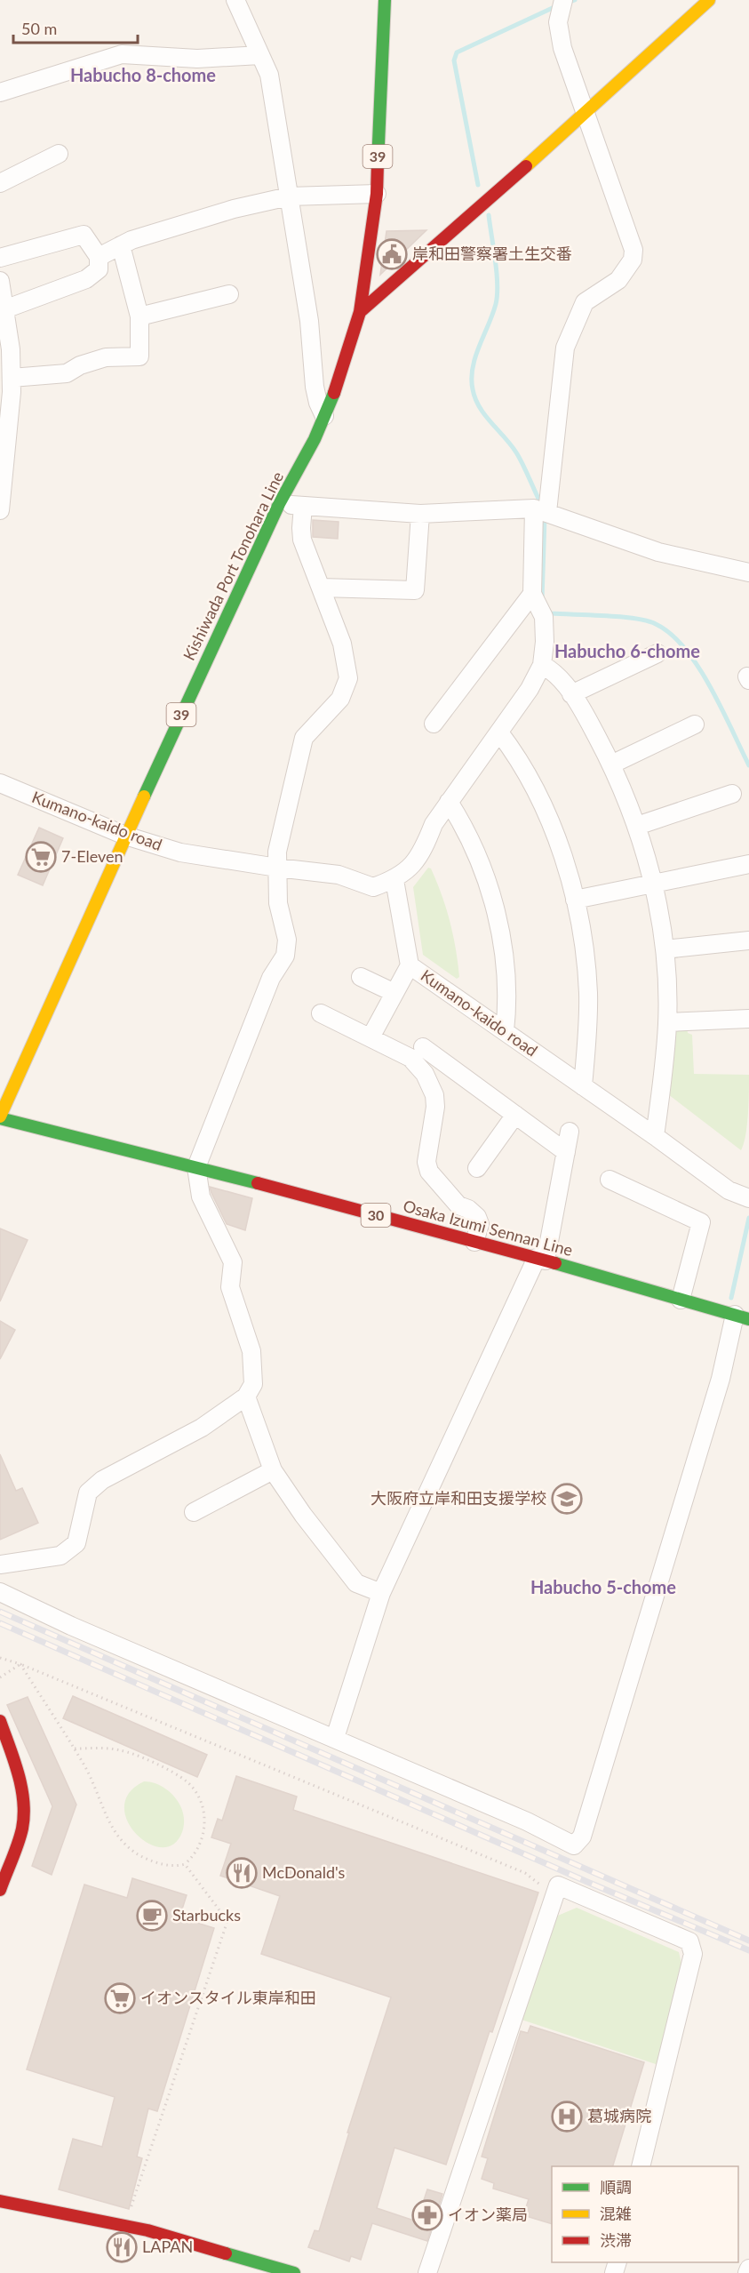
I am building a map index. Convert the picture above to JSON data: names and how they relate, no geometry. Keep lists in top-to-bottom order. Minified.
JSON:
{"streets":{"main road":["39","Kishiwada Port Tonohara Line","30","Osaka Izumi Sennan Line"],"street":["Kumano-kaido road"]},"crossings":[["Kishiwada Port Tonohara Line","Kumano-kaido road"],["Kishiwada Port Tonohara Line","Osaka Izumi Sennan Line"]],"districts":["Habucho 8-chome","Habucho 6-chome","Habucho 5-chome"],"places":{"public building":["岸和田警察署土生交番"],"supermarket":["7-Eleven","イオンスタイル東岸和田"],"school or university":["大阪府立岸和田支援学校"],"restaurant":["McDonald's","LAPAN"],"cafe":["Starbucks"],"hospital":["葛城病院"],"pharmacy":["イオン薬局"]},"legend":["順調","混雑","渋滞"],"scale_bar":"50 m"}
